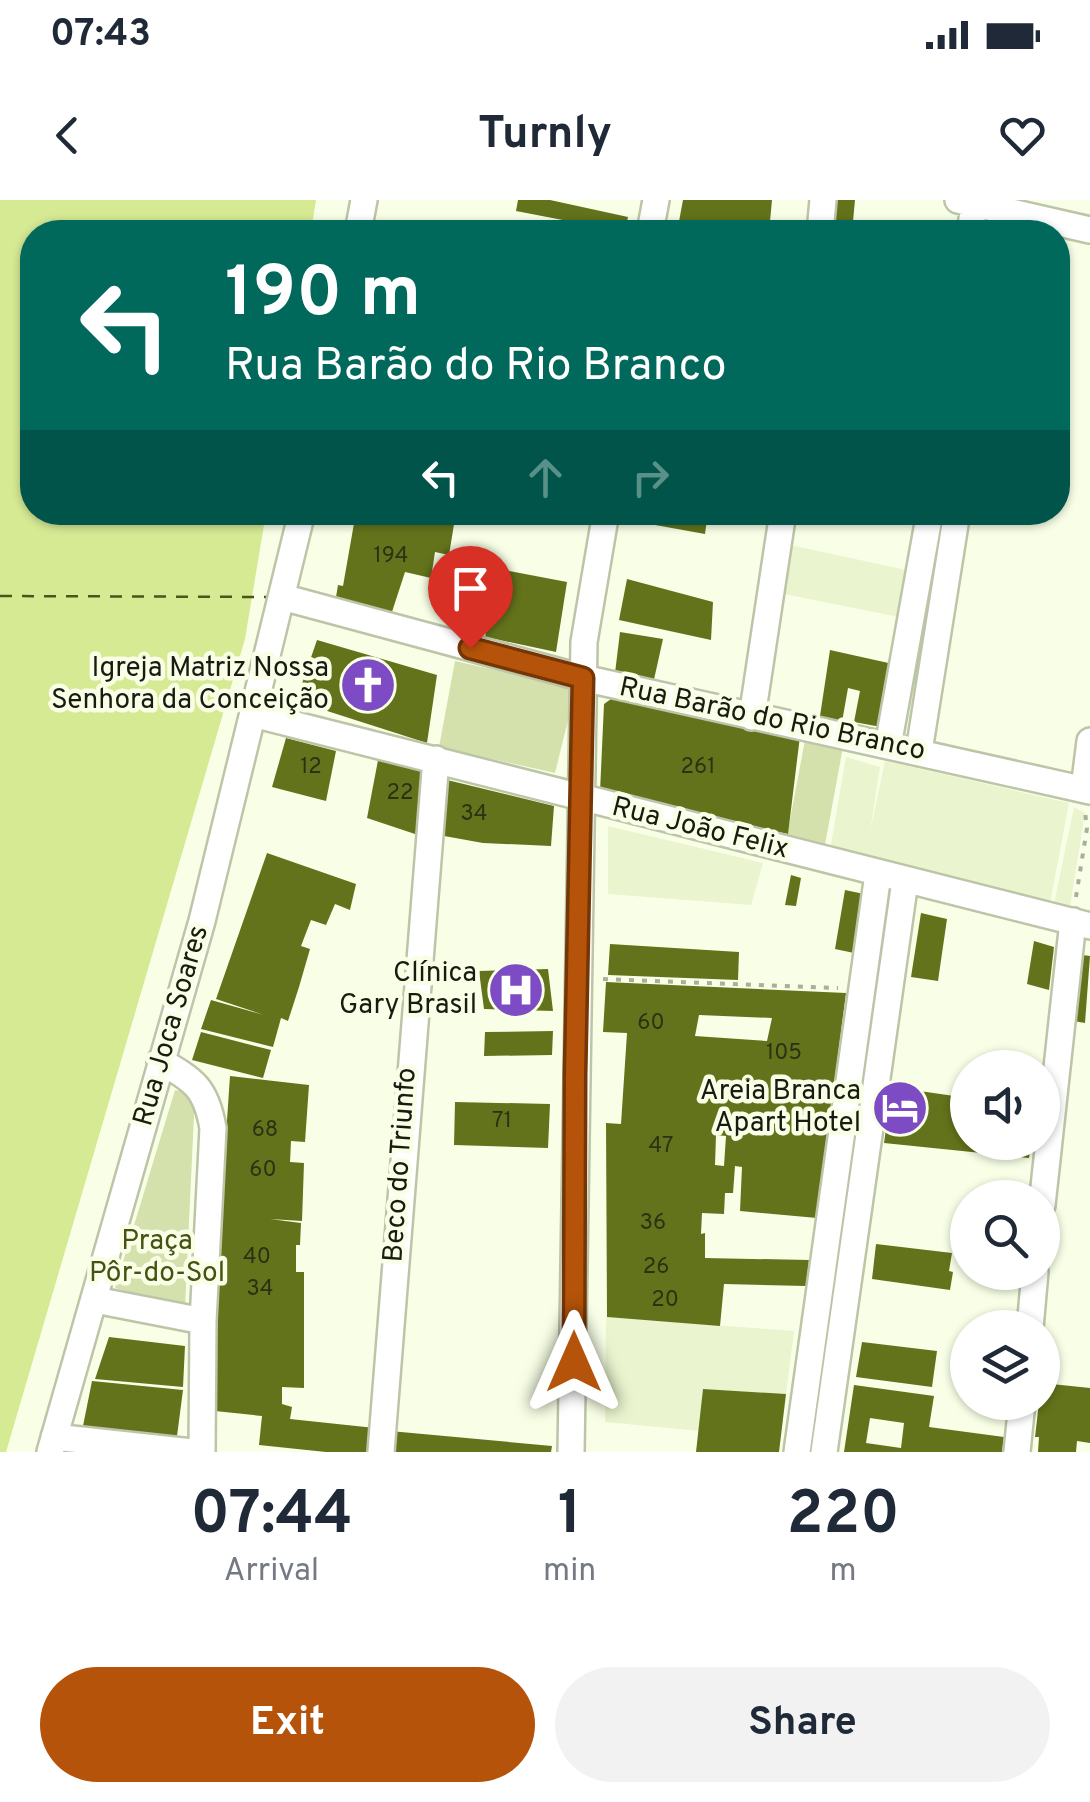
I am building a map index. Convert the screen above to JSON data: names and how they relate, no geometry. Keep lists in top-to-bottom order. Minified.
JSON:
{"streets":{"street":["Rua Barão do Rio Branco","Rua João Felix","Rua Joca Soares","Beco do Triunfo"]},"crossings":[["Rua Barão do Rio Branco","Rua Joca Soares"],["Rua João Felix","Rua Joca Soares"],["Rua João Felix","Beco do Triunfo"]],"parks":["Praça Pôr-do-Sol"],"places":{"church":["Igreja Matriz Nossa Senhora da Conceição"],"hospital":["Clínica Gary Brasil"],"hotel":["Areia Branca Apart Hotel"]},"house_numbers":["194","12","261","22","34","60","105","71","68","47","60","36","40","26","34","20"],"page":{"status":"07:43","header":"Turnly","turn":["190 m","Rua Barão do Rio Branco"],"eta":["07:44","Arrival","1","min","220","m"],"buttons":["Exit","Share"]}}
